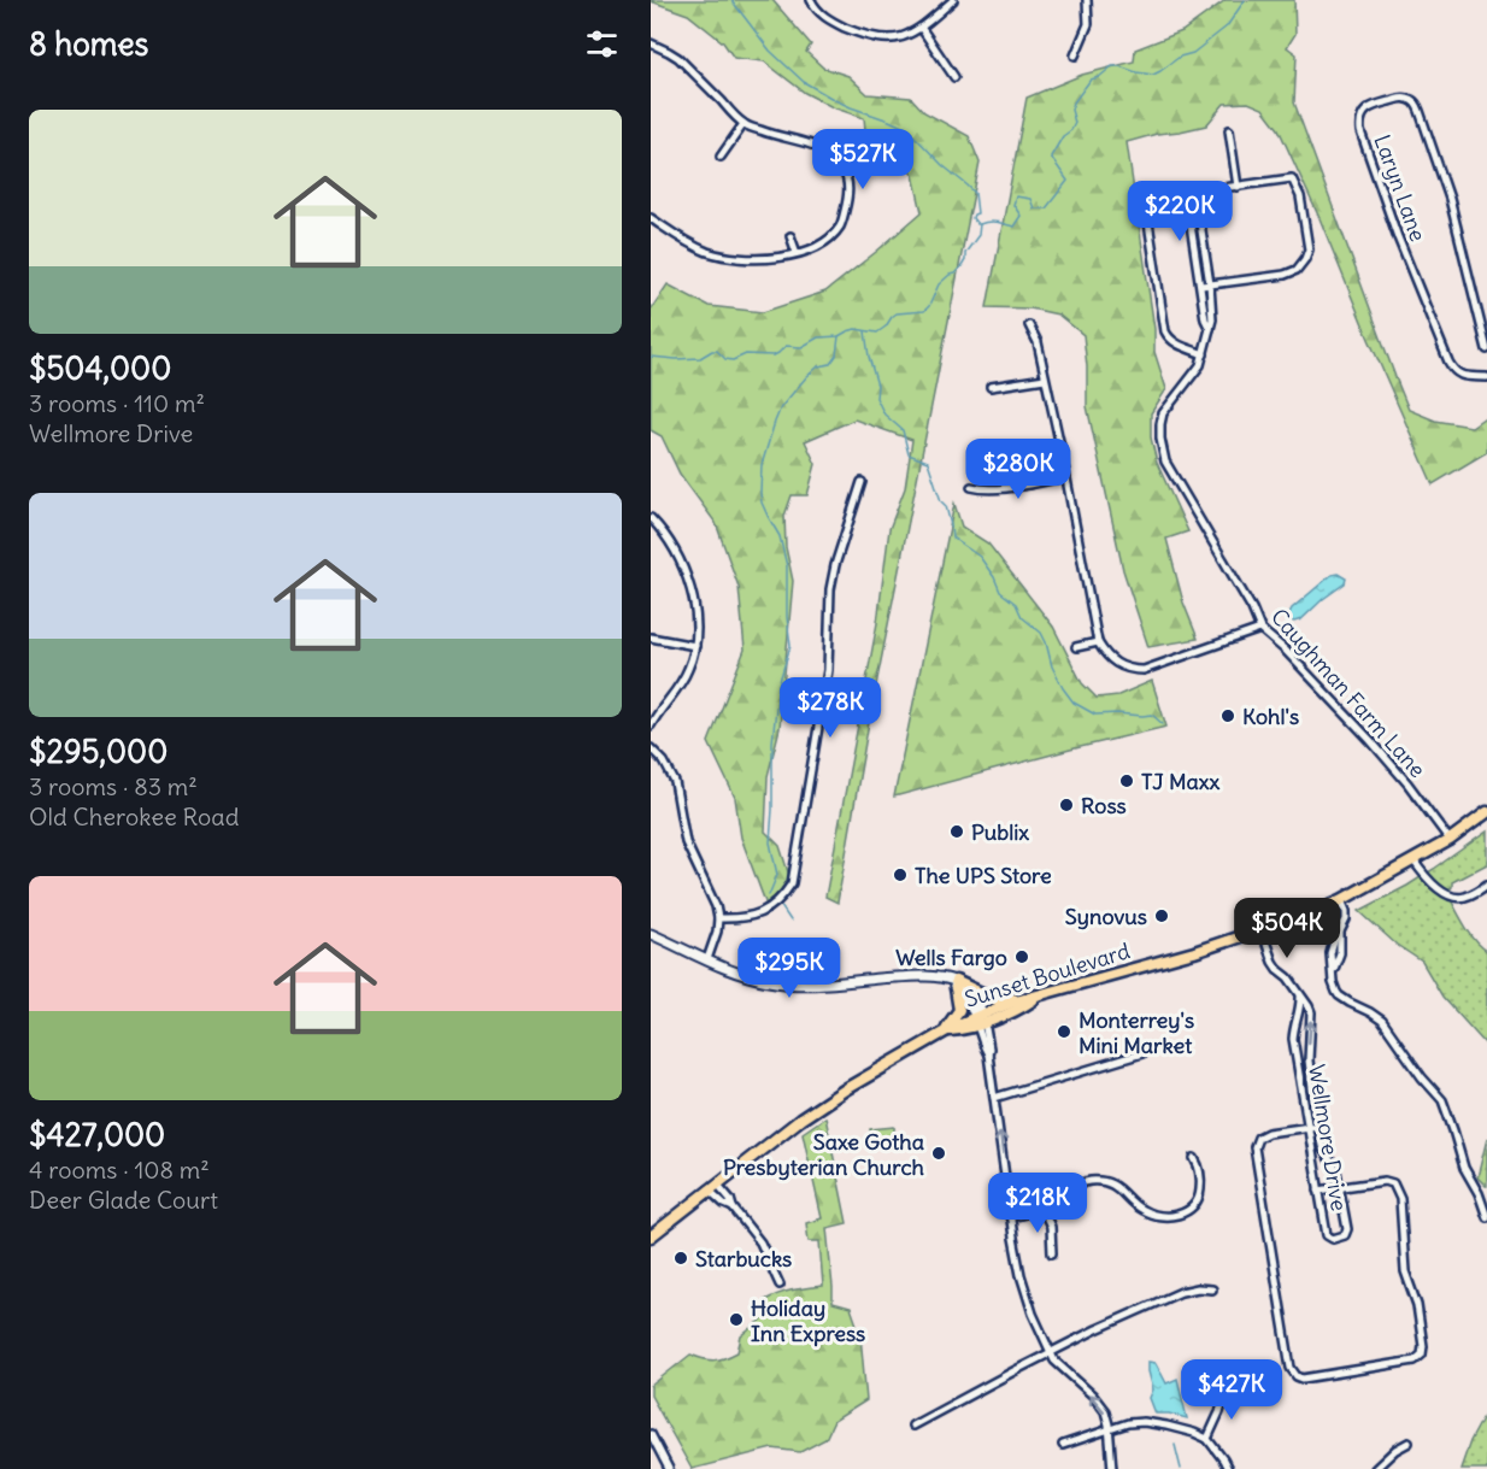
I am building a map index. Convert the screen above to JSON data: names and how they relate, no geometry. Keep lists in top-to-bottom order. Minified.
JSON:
{"streets":{"main road":["Sunset Boulevard"],"street":["Laryn Lane","Caughman Farm Lane","Wellmore Drive"]},"crossings":[["Caughman Farm Lane","Sunset Boulevard"],["Sunset Boulevard","Wellmore Drive"]],"places":["Kohl's","TJ Maxx","Ross","Publix","The UPS Store","Synovus","Wells Fargo","Monterrey's Mini Market","Saxe Gotha Presbyterian Church","Starbucks","Holiday Inn Express"],"page":{"heading":"8 homes","list":[{"name":"$504,000","note":"3 rooms · 110 m² · Wellmore Drive"},{"name":"$295,000","note":"3 rooms · 83 m² · Old Cherokee Road"},{"name":"$427,000","note":"4 rooms · 108 m² · Deer Glade Court"}],"price":["$527K","$220K","$280K","$278K","$504K","$295K","$218K","$427K"]}}
